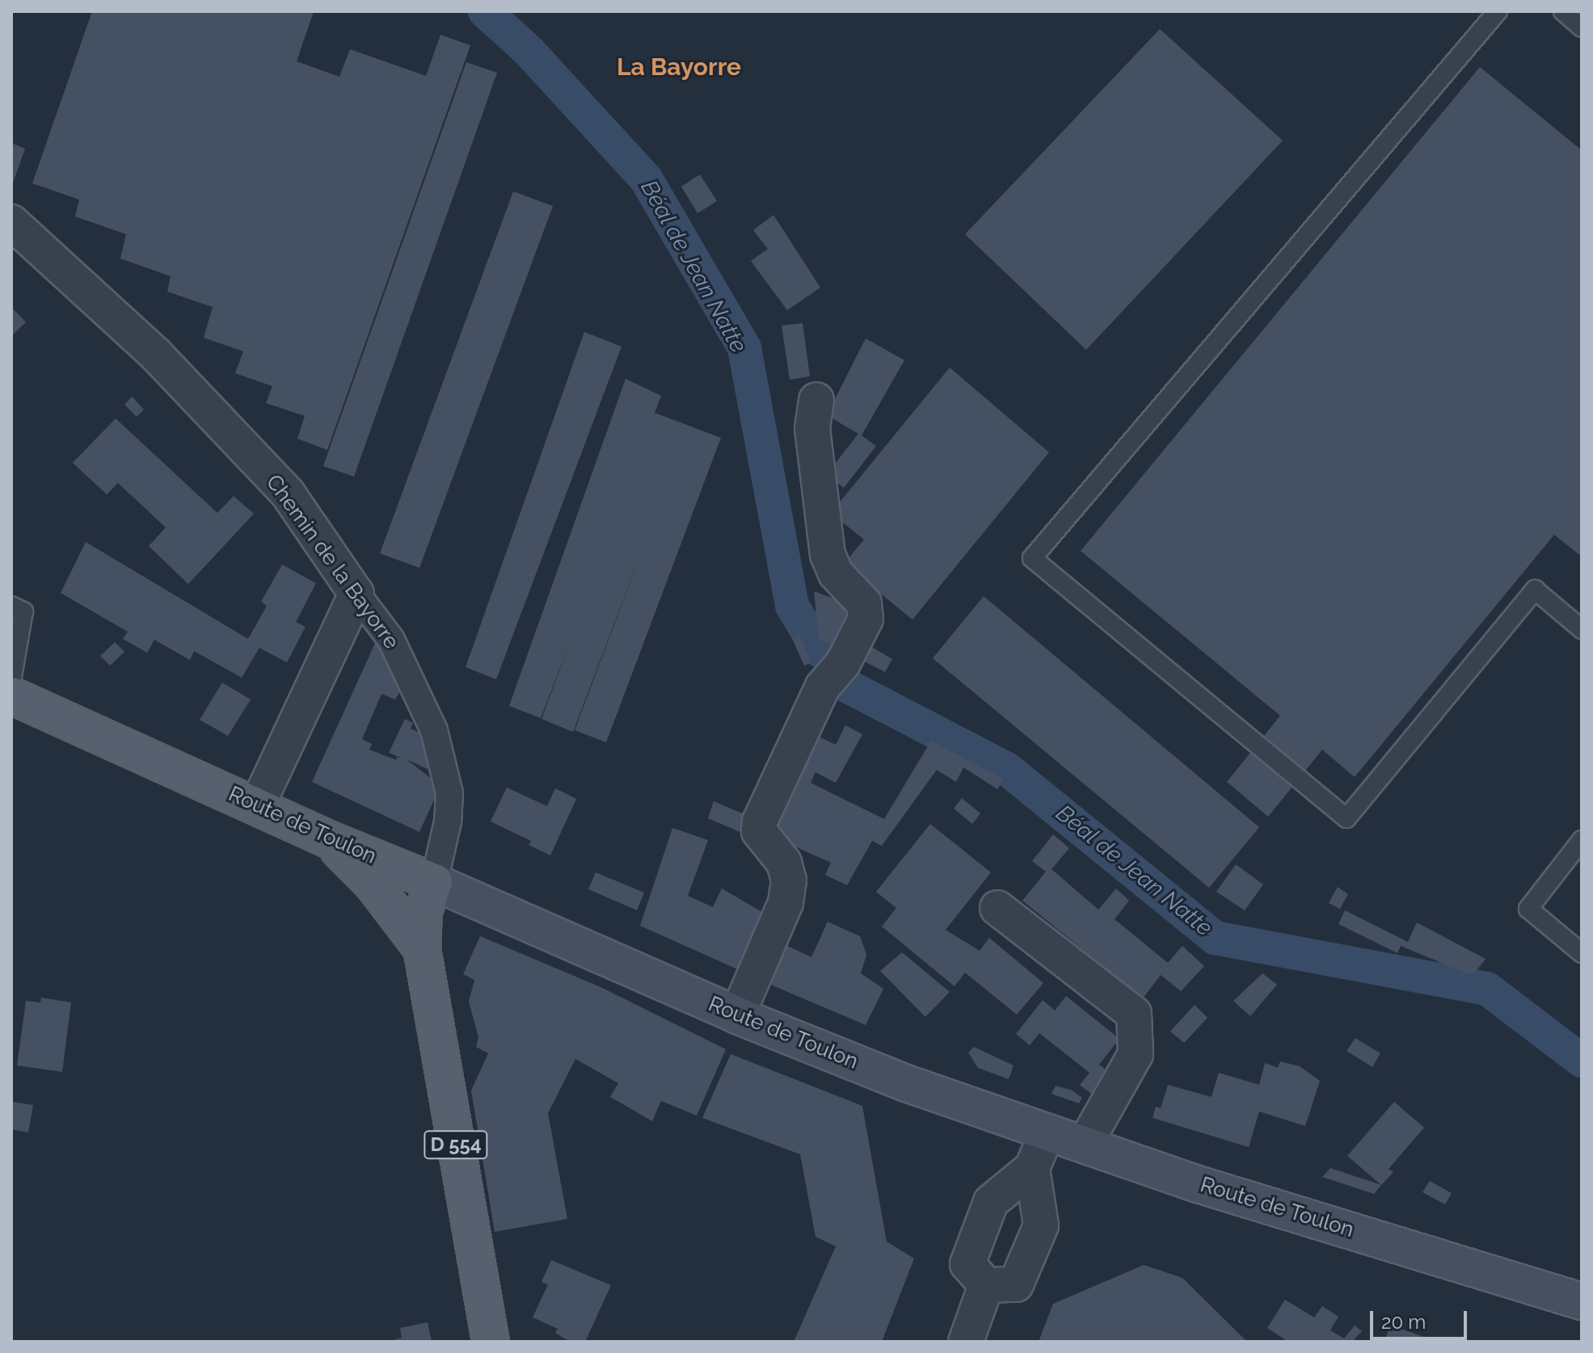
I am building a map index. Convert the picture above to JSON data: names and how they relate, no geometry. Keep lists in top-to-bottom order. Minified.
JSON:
{"streets":{"main road":["Route de Toulon","D 554"],"street":["Chemin de la Bayorre"]},"crossings":[["Chemin de la Bayorre","Route de Toulon"],["Chemin de la Bayorre","D 554"],["Route de Toulon","D 554"]],"districts":["La Bayorre"],"water":["Béal de Jean Natte"],"scale_bar":"20 m"}
